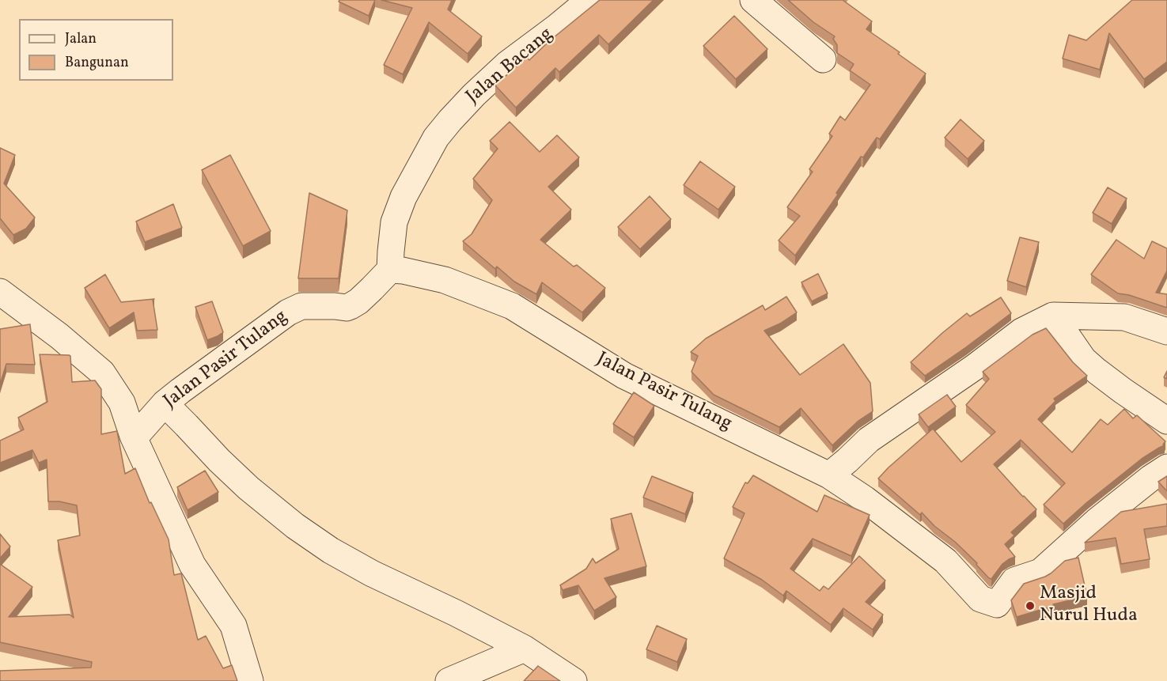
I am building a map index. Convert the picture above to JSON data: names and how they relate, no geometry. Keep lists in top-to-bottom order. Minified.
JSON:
{"streets":{"street":["Jalan Bacang","Jalan Pasir Tulang"]},"crossings":[["Jalan Bacang","Jalan Pasir Tulang"]],"places":["Masjid Nurul Huda"],"legend":["Jalan","Bangunan"]}
